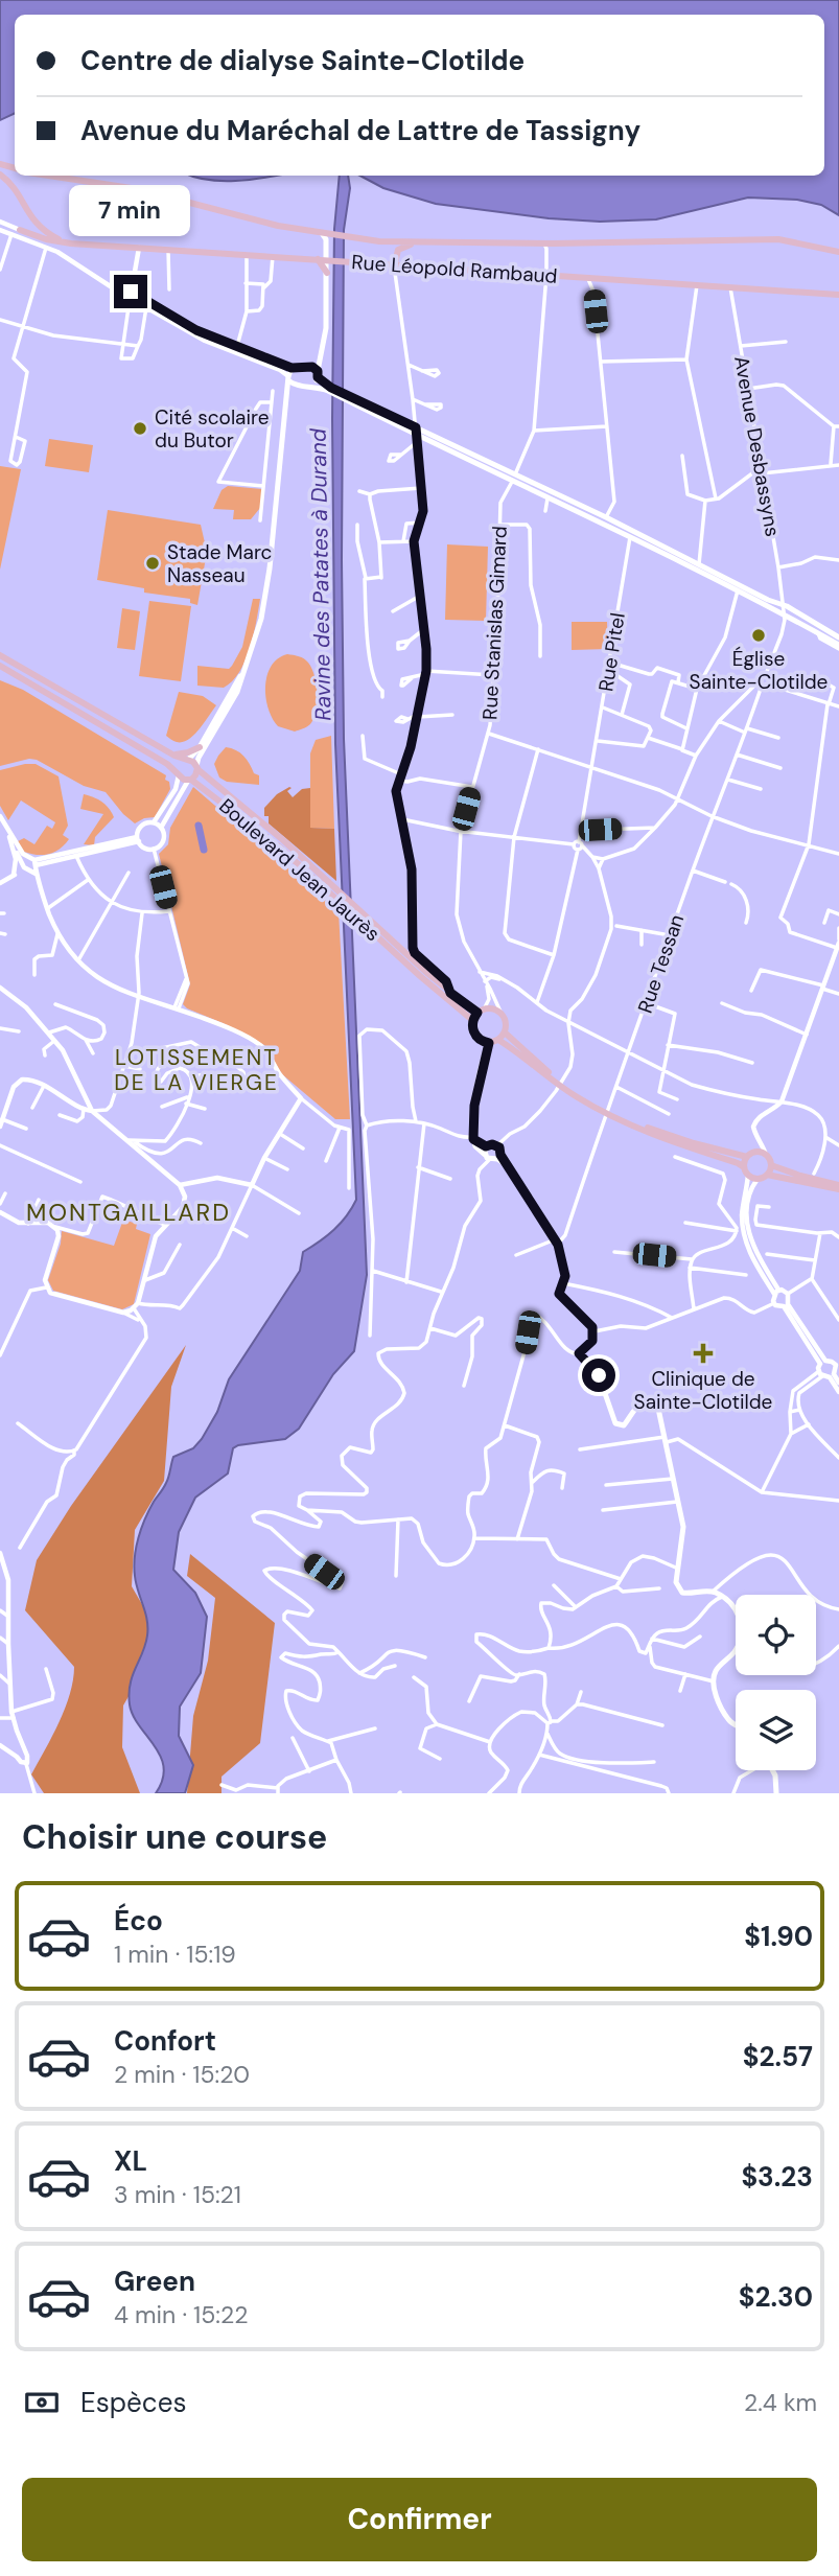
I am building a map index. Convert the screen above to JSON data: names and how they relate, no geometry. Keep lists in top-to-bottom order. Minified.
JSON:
{"streets":{"main road":["Rue Léopold Rambaud","Boulevard Jean Jaurès"],"street":["Avenue Desbassyns","Rue Stanislas Gimard","Rue Pitel","Rue Tessan"]},"crossings":[["Rue Léopold Rambaud","Avenue Desbassyns"],["Rue Léopold Rambaud","Rue Stanislas Gimard"],["Rue Stanislas Gimard","Boulevard Jean Jaurès"]],"districts":["LOTISSEMENT DE LA VIERGE","MONTGAILLARD"],"water":["Ravine des Patates à Durand"],"places":{"other":["Cité scolaire du Butor","Stade Marc Nasseau","Église Sainte-Clotilde"],"health":["Clinique de Sainte-Clotilde"]},"page":{"banner":["Centre de dialyse Sainte-Clotilde","Avenue du Maréchal de Lattre de Tassigny"],"bubble":"7 min","heading":"Choisir une course","list":[{"name":"Éco","note":"1 min · 15:19","value":"$1.90"},{"name":"Confort","note":"2 min · 15:20","value":"$2.57"},{"name":"XL","note":"3 min · 15:21","value":"$3.23"},{"name":"Green","note":"4 min · 15:22","value":"$2.30"}],"pay":["Espèces","2.4 km"],"buttons":"Confirmer"}}
